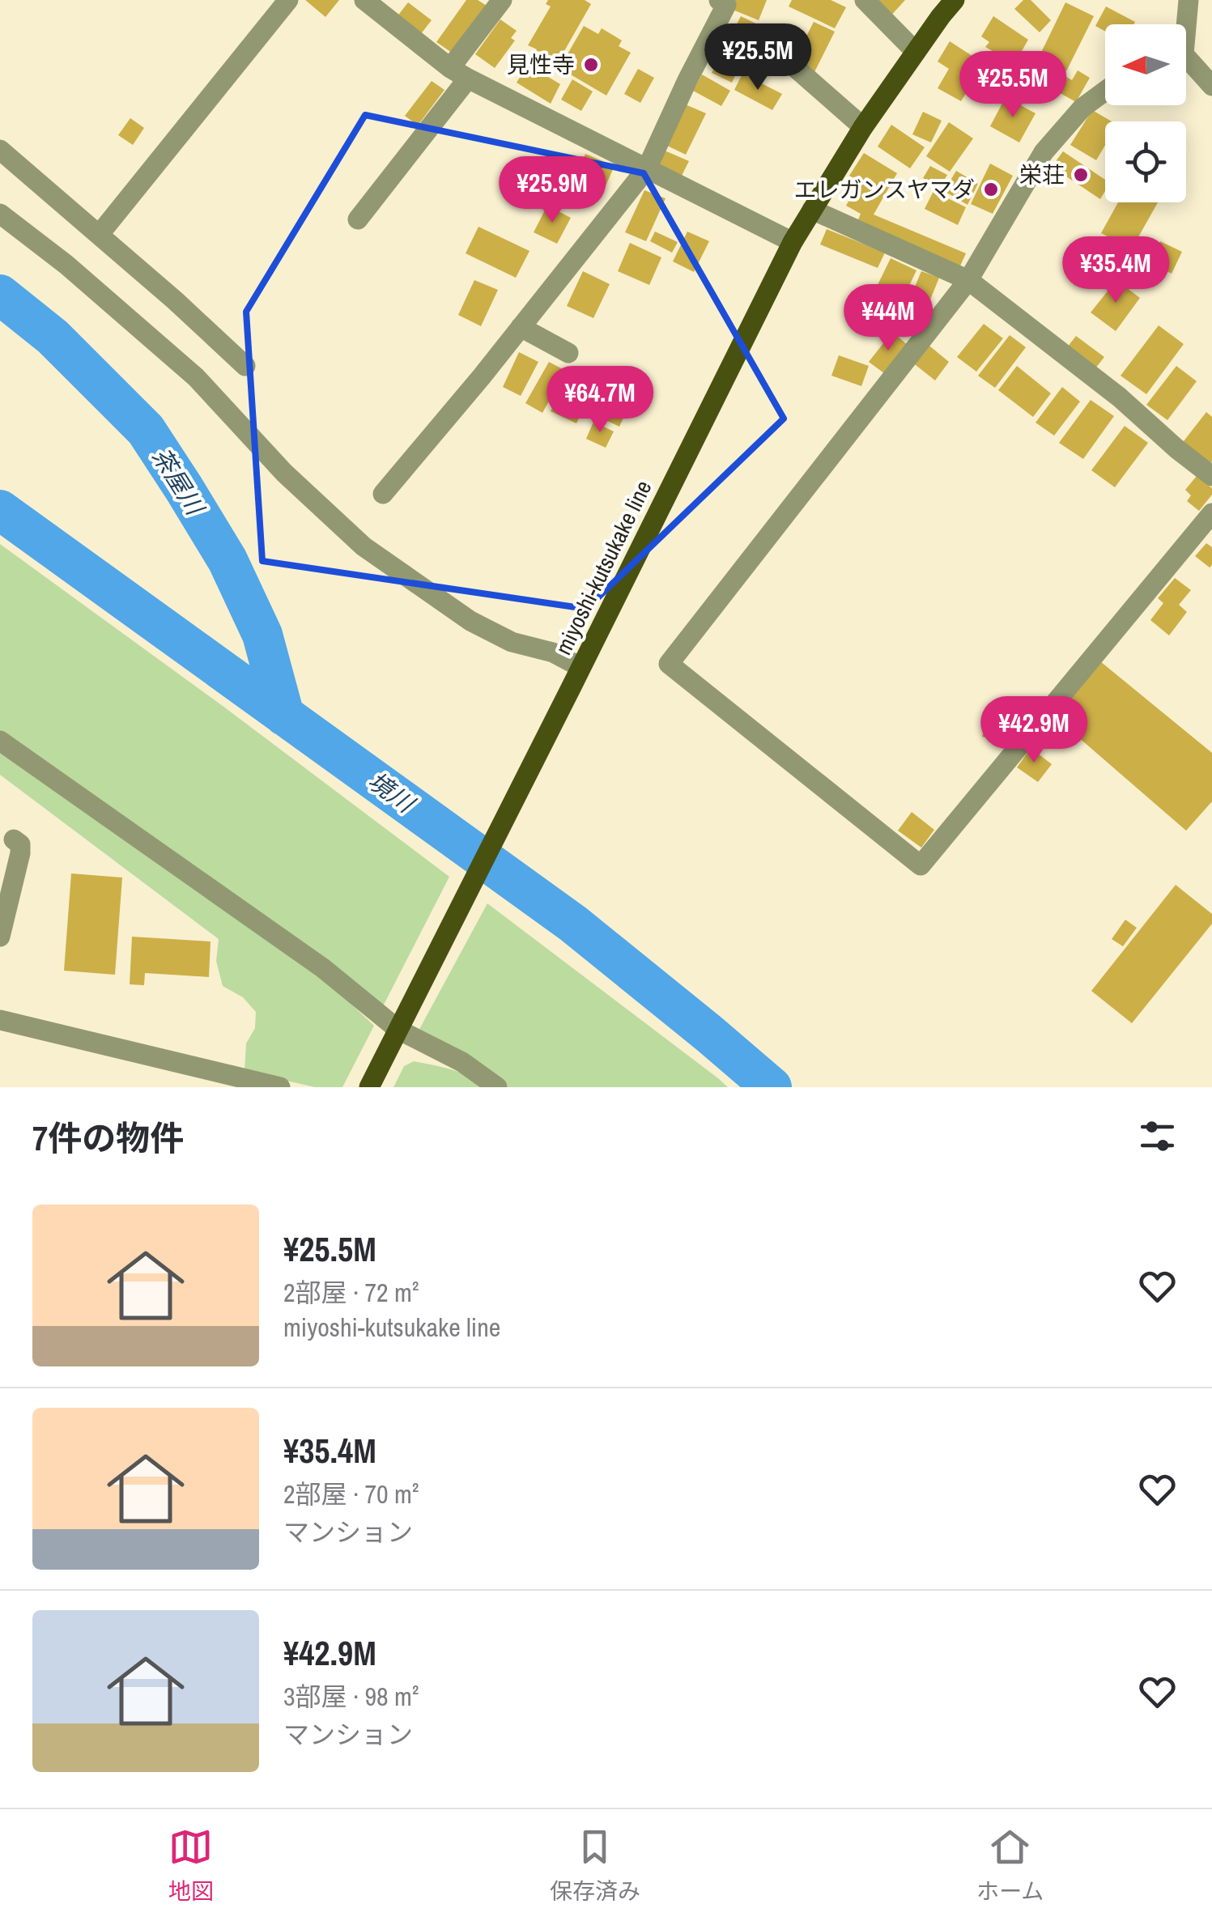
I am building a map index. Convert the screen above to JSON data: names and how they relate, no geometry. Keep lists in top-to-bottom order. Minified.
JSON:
{"streets":{"main road":["miyoshi-kutsukake line"]},"water":["茶屋川","境川"],"places":["見性寺","栄荘","エレガンスヤマダ"],"north":"left","page":{"price":["¥25.5M","¥25.5M","¥25.9M","¥35.4M","¥44M","¥64.7M","¥42.9M"],"heading":"7件の物件","list":[{"name":"¥25.5M","note":"2部屋 · 72 m² · miyoshi-kutsukake line"},{"name":"¥35.4M","note":"2部屋 · 70 m² · マンション"},{"name":"¥42.9M","note":"3部屋 · 98 m² · マンション"}],"tabs":["地図","保存済み","ホーム"]}}
